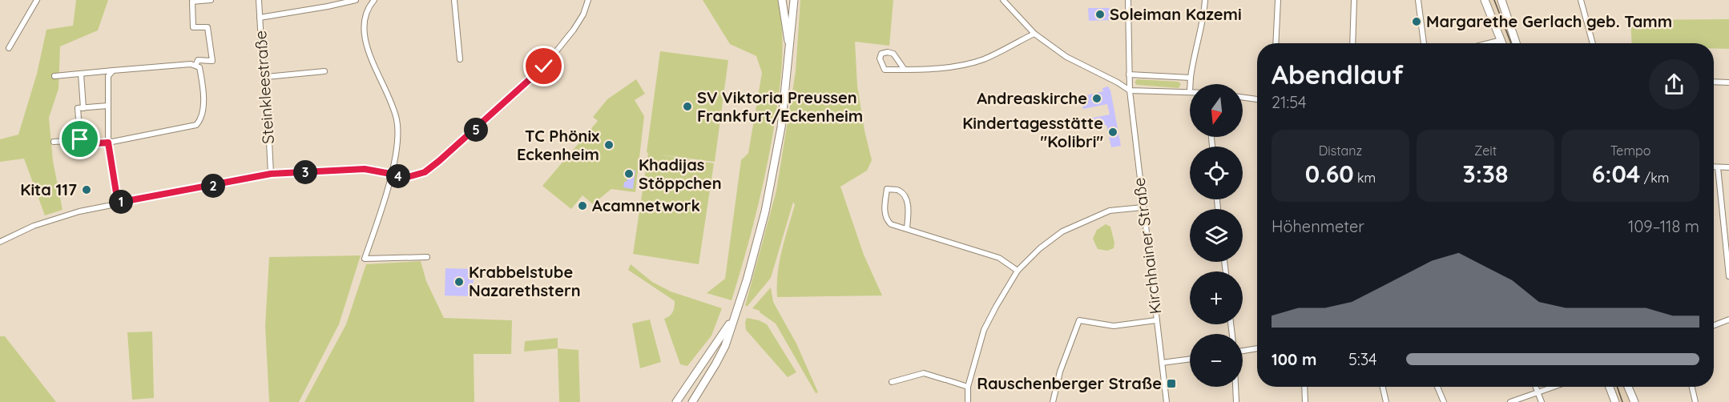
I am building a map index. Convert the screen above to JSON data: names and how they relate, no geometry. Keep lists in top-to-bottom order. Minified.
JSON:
{"streets":{"street":["Steinkleestraße","Kirchhainer Straße"]},"places":{"other":["Soleiman Kazemi","Margarethe Gerlach geb. Tamm","Andreaskirche","SV Viktoria Preussen Frankfurt/Eckenheim","Kindertagesstätte \"Kolibri\"","TC Phönix Eckenheim","Khadijas Stöppchen","Kita 117","Acamnetwork","Krabbelstube Nazarethstern"],"transit":["Rauschenberger Straße"]},"north":"bottom","page":{"heading":["Abendlauf","21:54"],"map_buttons":["+","−"],"pins":["5","3","4","2","1"],"stats":[["Distanz","0.60 km"],["Zeit","3:38"],["Tempo","6:04 /km"]],"chart":["Höhenmeter","109–118 m"],"list":[{"name":"100 m","note":"5:34"}]}}
